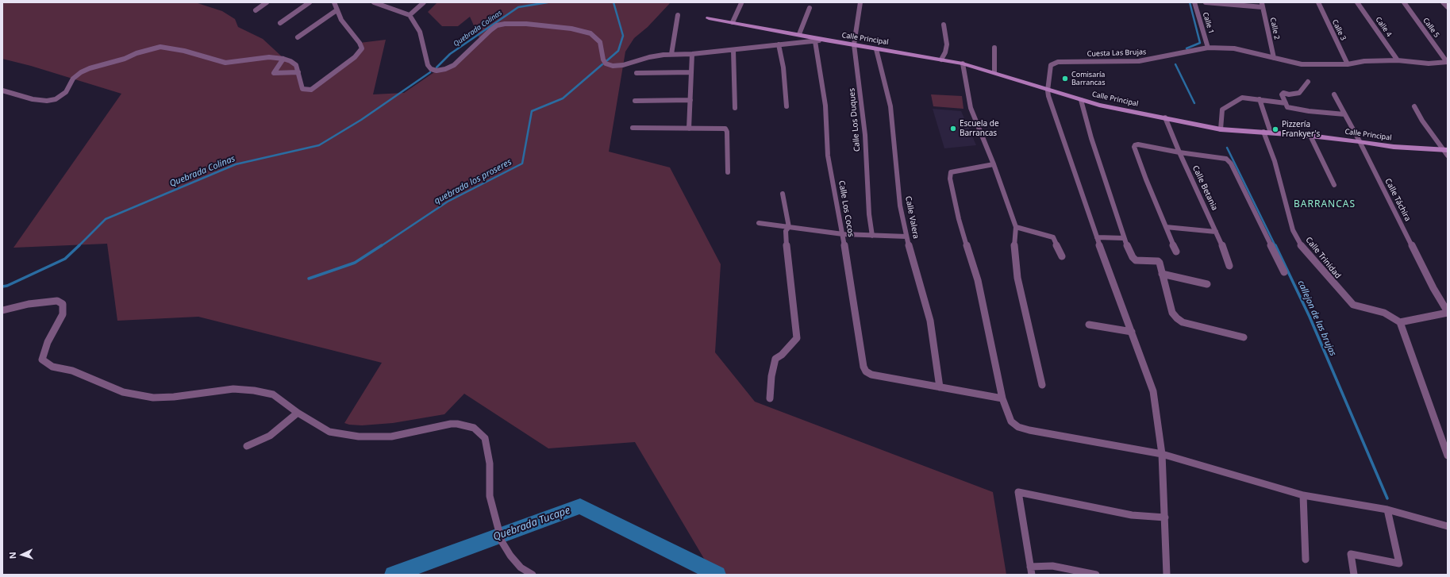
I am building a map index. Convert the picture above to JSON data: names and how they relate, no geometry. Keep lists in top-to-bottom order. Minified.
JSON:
{"streets":{"street":["Calle 1","Calle 4","Calle 5","Calle 2","Calle 3","Calle Principal","Cuesta Las Brujas","Calle Los Duques","Calle Betania","Calle Táchira","Calle Los Cocos","Calle Valera","Calle Trinidad"]},"crossings":[["Calle 1","Cuesta Las Brujas"],["Calle Principal","Cuesta Las Brujas"],["Calle Principal","Calle Los Duques"],["Calle Principal","Calle Betania"],["Calle Principal","Calle Táchira"],["Calle Principal","Calle Valera"],["Calle Principal","Calle Trinidad"],["Calle Los Cocos","Calle Valera"]],"districts":["BARRANCAS"],"water":["Quebrada Colinas","quebrada los proseres","callejon de las brujas","Quebrada Tucape"],"places":["Comisaría Barrancas","Escuela de Barrancas","Pizzería Frankyer's"],"north":"left"}
